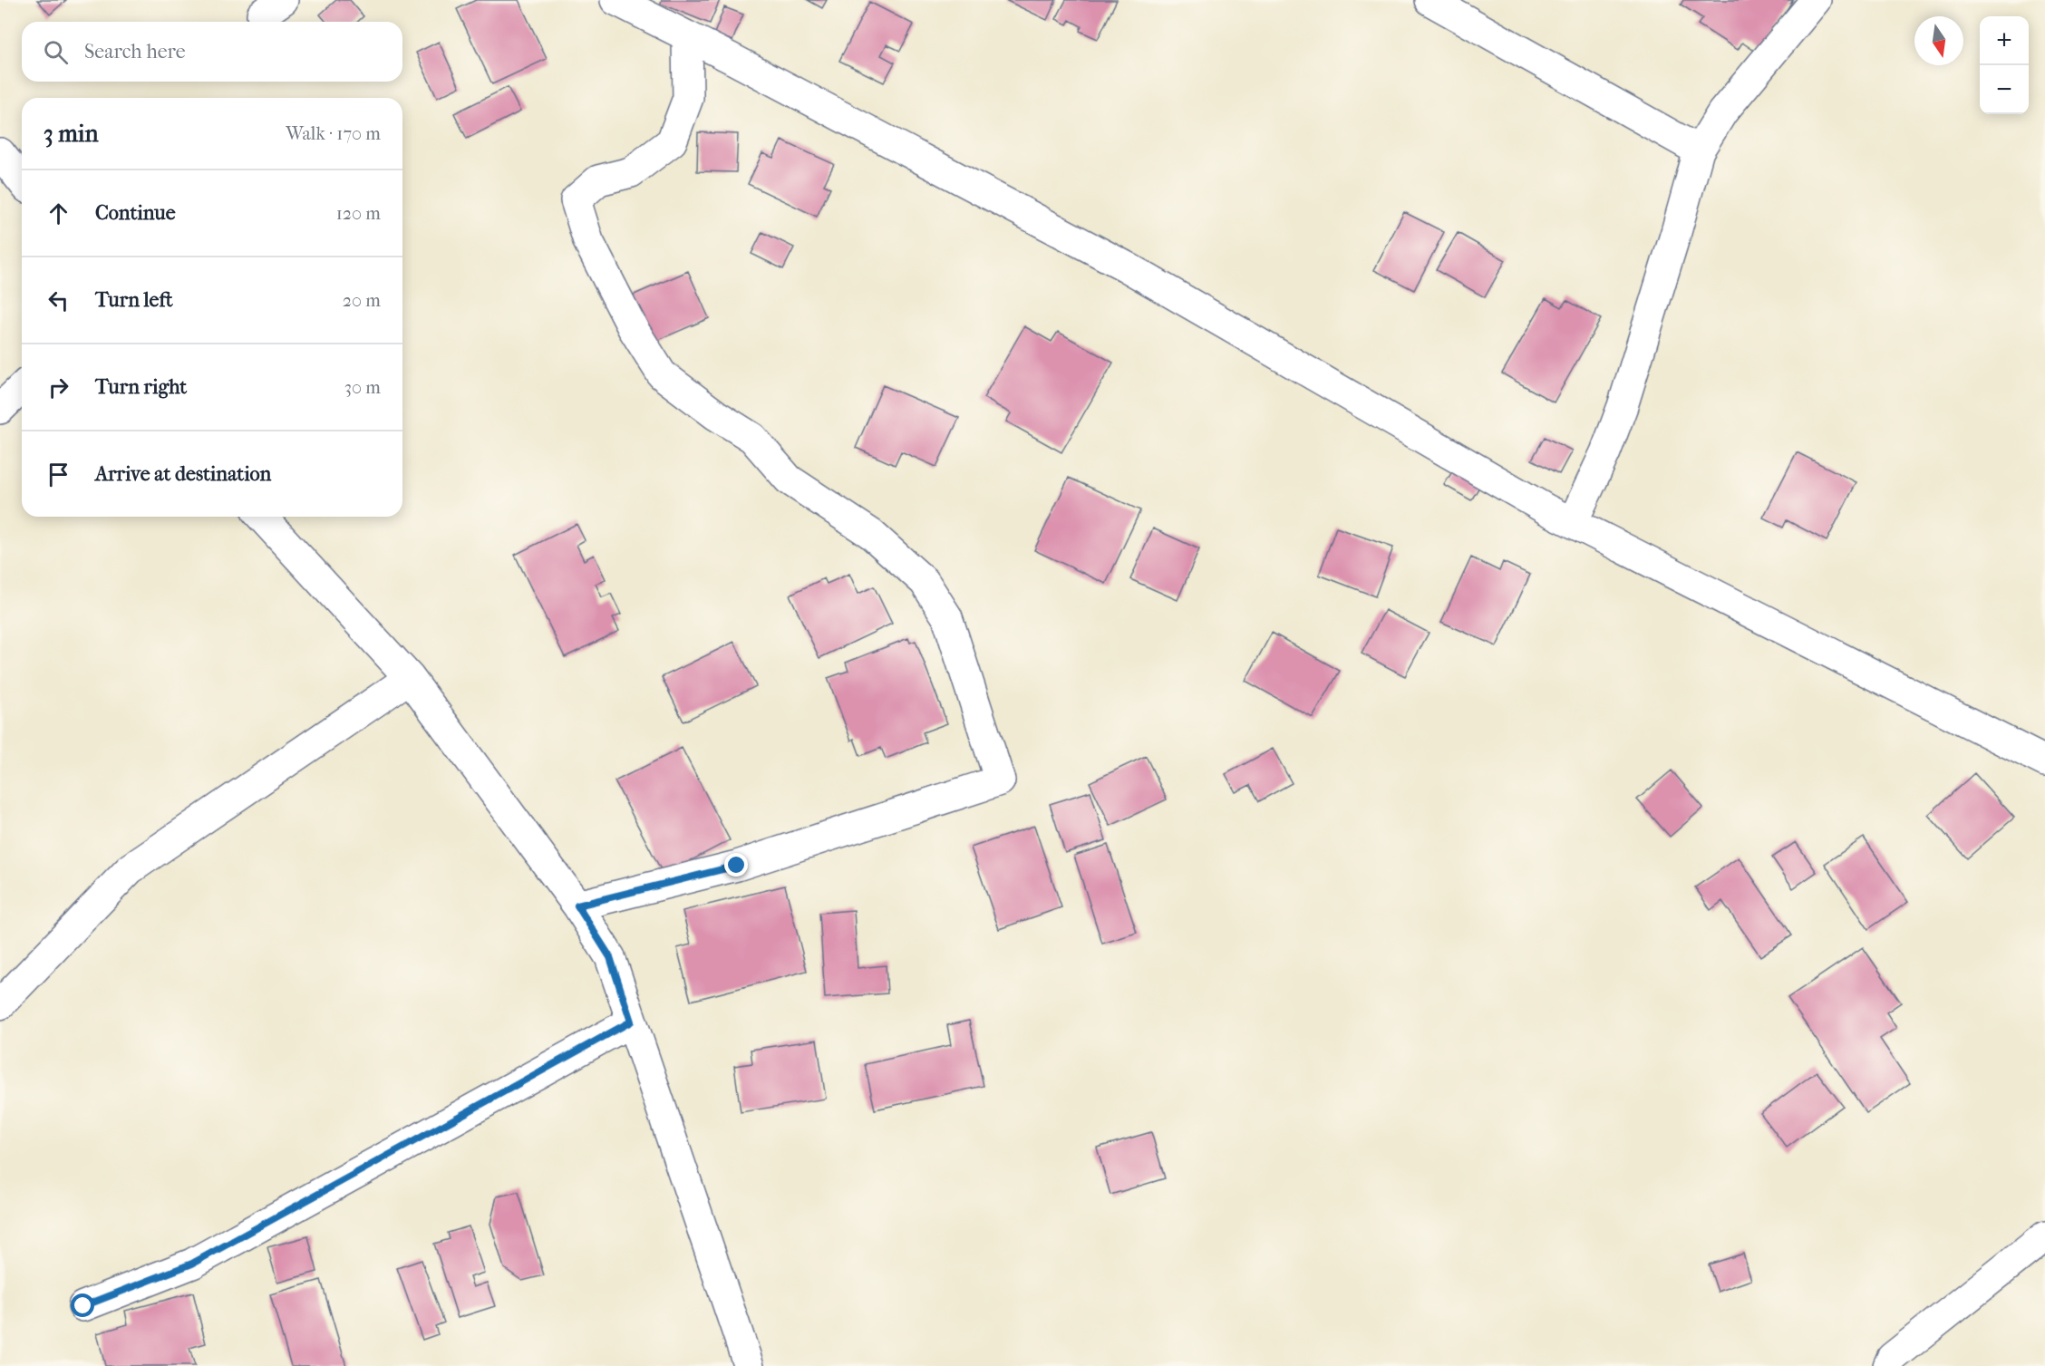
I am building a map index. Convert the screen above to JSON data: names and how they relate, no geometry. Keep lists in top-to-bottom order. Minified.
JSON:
{"north":"bottom","page":{"map_buttons":["+","−"],"search":"Search here","heading":["3 min","Walk · 170 m"],"list":[["Continue","120 m"],["Turn left","20 m"],["Turn right","30 m"],"Arrive at destination"]}}
